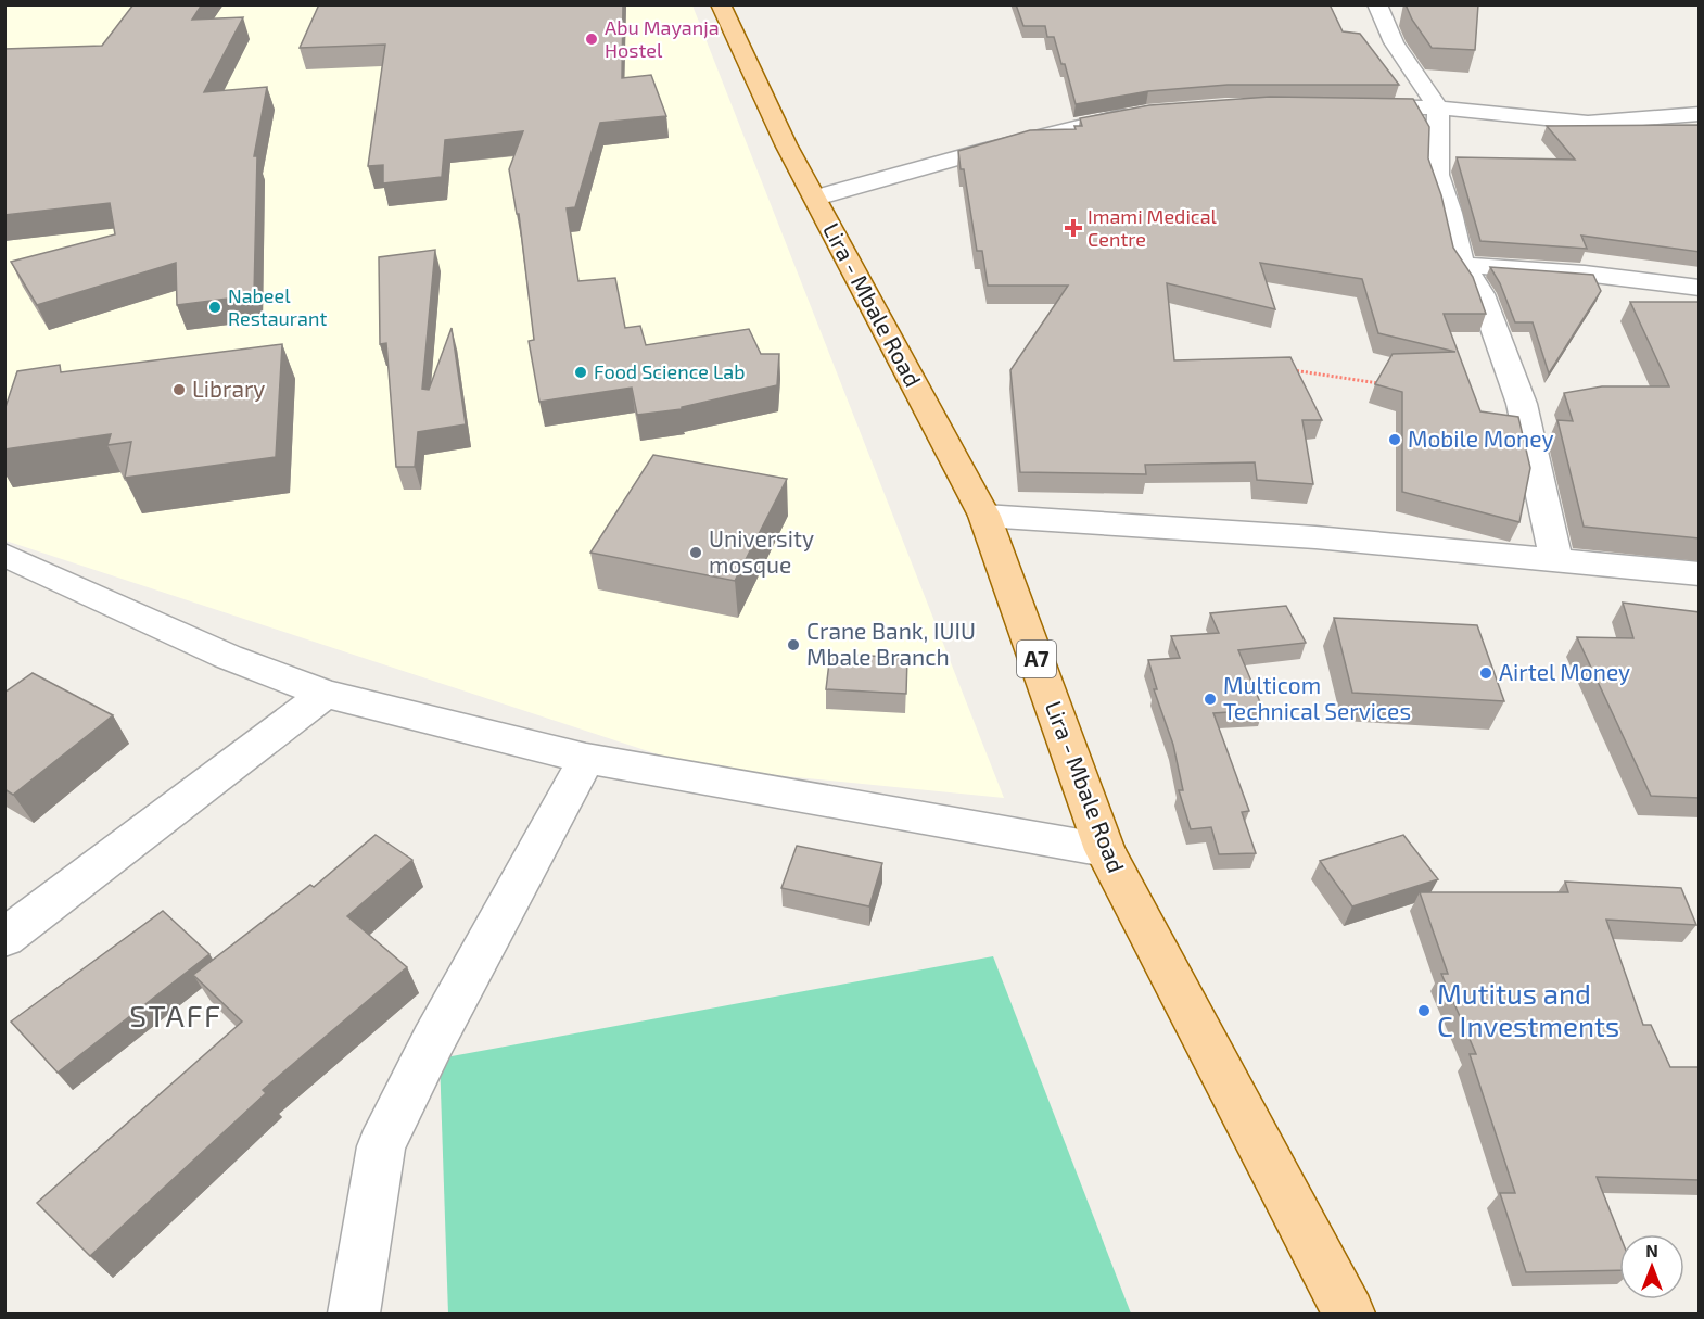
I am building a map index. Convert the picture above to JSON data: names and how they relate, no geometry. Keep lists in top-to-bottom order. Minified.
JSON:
{"streets":{"main road":["Lira - Mbale Road","A7"]},"districts":["STAFF"],"places":{"other":["Abu Mayanja Hostel","Nabeel Restaurant","Food Science Lab","Library","Mobile Money","University mosque","Crane Bank, IUIU Mbale Branch","Airtel Money","Multicom Technical Services","Mutitus and C Investments"],"health":["Imami Medical Centre"]},"north":"top"}
